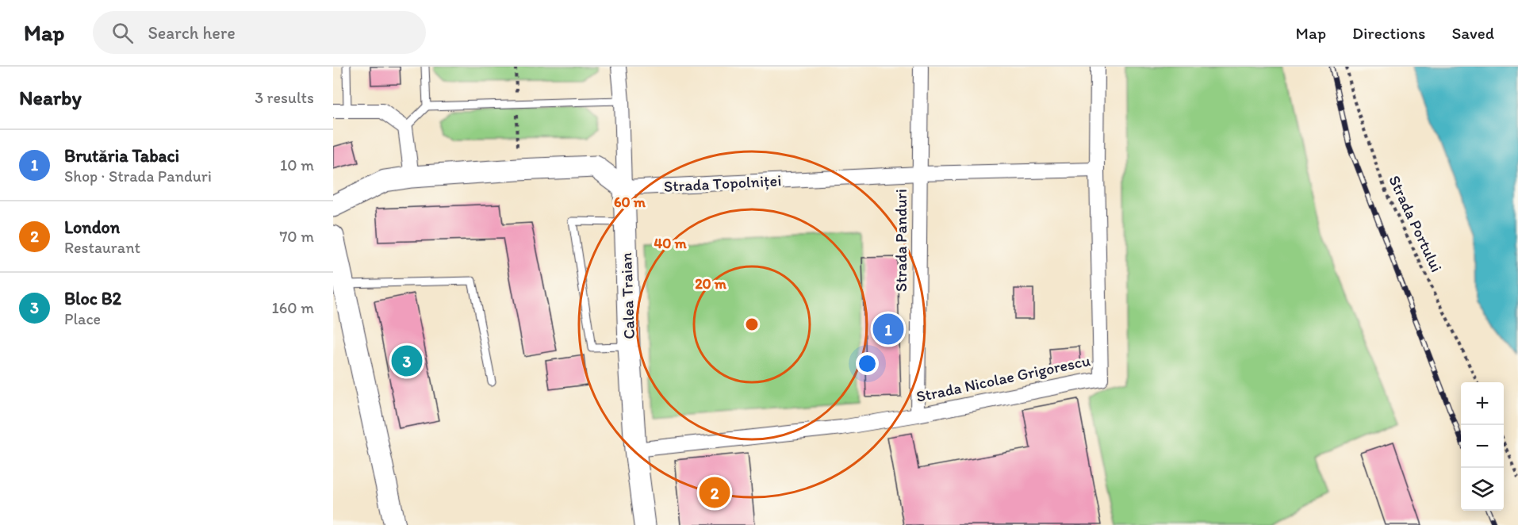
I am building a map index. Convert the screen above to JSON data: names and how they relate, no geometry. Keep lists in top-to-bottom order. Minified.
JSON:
{"streets":{"street":["Strada Topolniței","Strada Panduri","Calea Traian","Strada Nicolae Grigorescu"],"path":["Strada Portului"]},"crossings":[["Strada Topolniței","Strada Panduri"],["Strada Topolniței","Calea Traian"],["Strada Topolniței","Strada Nicolae Grigorescu"],["Strada Panduri","Strada Nicolae Grigorescu"],["Calea Traian","Strada Nicolae Grigorescu"]],"page":{"header":"Map","search":"Search here","nav":["Map","Directions","Saved"],"heading":["Nearby","3 results"],"list":[{"mark":"1","name":"Brutăria Tabaci","note":"Shop · Strada Panduri","value":"10 m"},{"mark":"2","name":"London","note":"Restaurant","value":"70 m"},{"mark":"3","name":"Bloc B2","note":"Place","value":"160 m"}],"pins":["1","3","2"],"map_buttons":["+","−"]},"rings":["60 m","40 m","20 m"]}
